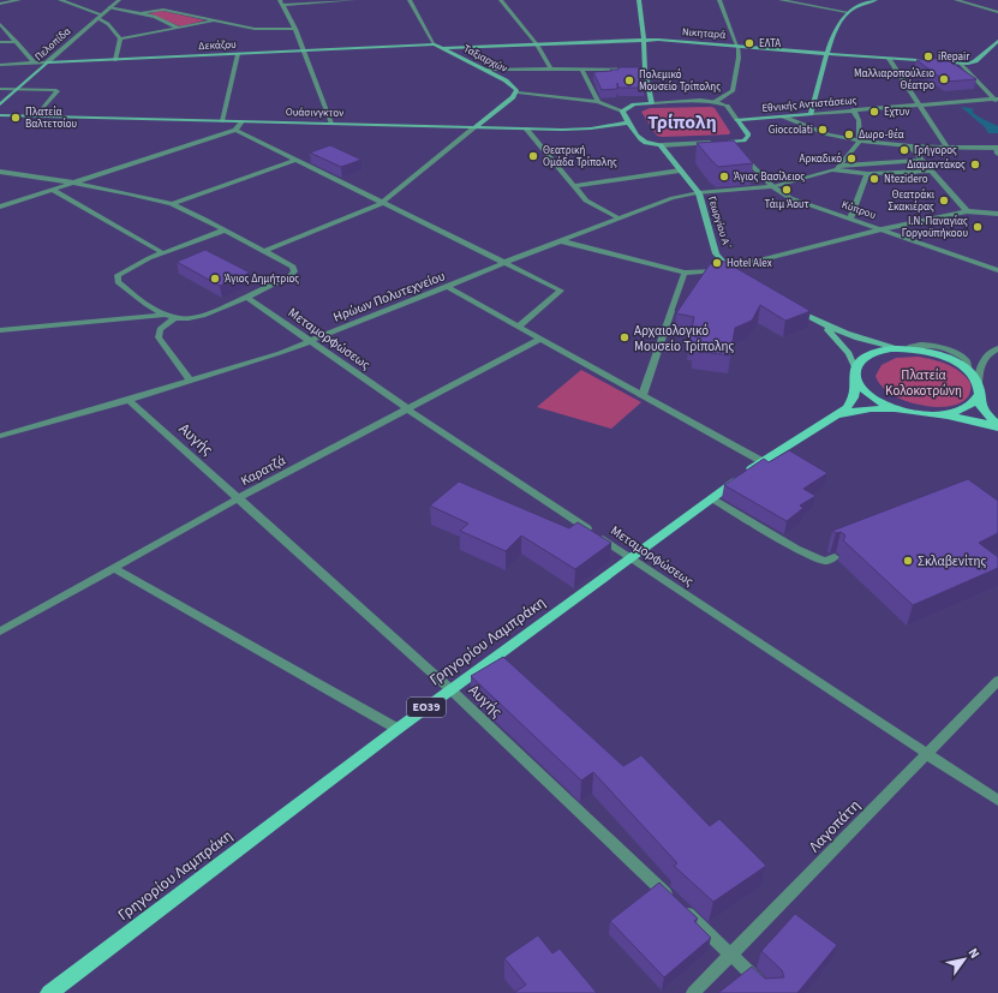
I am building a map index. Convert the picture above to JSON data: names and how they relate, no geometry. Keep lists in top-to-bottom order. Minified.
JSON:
{"streets":{"main road":["Νικηταρά","Πελοπίδα","Δεκάζου","Ταξιαρχών","Εθνικής Αντιστάσεως","Ουάσινγκτον","Γεωργίου Α΄","Γρηγορίου Λαμπράκη","ΕΟ39"],"street":["Κύπρου","Ηρώων Πολυτεχνείου","Μεταμορφώσεως","Αυγής","Καρατζά","Λαγοπάτη"]},"crossings":[["Νικηταρά","Ταξιαρχών"],["Πελοπίδα","Δεκάζου"],["Δεκάζου","Ταξιαρχών"],["Κύπρου","Ηρώων Πολυτεχνείου"],["Γεωργίου Α΄","Ηρώων Πολυτεχνείου"],["Ηρώων Πολυτεχνείου","Μεταμορφώσεως"],["Ηρώων Πολυτεχνείου","Αυγής"],["Μεταμορφώσεως","Καρατζά"],["Μεταμορφώσεως","Γρηγορίου Λαμπράκη"],["Μεταμορφώσεως","Λαγοπάτη"],["Αυγής","Καρατζά"],["Αυγής","Γρηγορίου Λαμπράκη"],["Αυγής","Λαγοπάτη"]],"districts":["Τρίπολη"],"parks":["Πλατεία Κολοκοτρώνη"],"places":["ΕΛΤΑ","iRepair","Μαλλιαροπούλειο Θέατρο","Πολεμικό Μουσείο Τρίπολης","Εχτυν","Πλατεία Βαλτετσίου","Gioccolati","Δωρο-θέα","Γρήγορος","Θεατρική Ομάδα Τρίπολης","Αρκαδικό","Διαμαντάκος","Άγιος Βασίλειος","Ntezidero","Τάιμ Άουτ","Θεατράκι Σκακιέρας","Ι.Ν. Παναγίας Γοργοϋπήκοου","Hotel Alex","Άγιος Δημήτριος","Αρχαιολογικό Μουσείο Τρίπολης","Σκλαβενίτης"],"north":"top right"}
